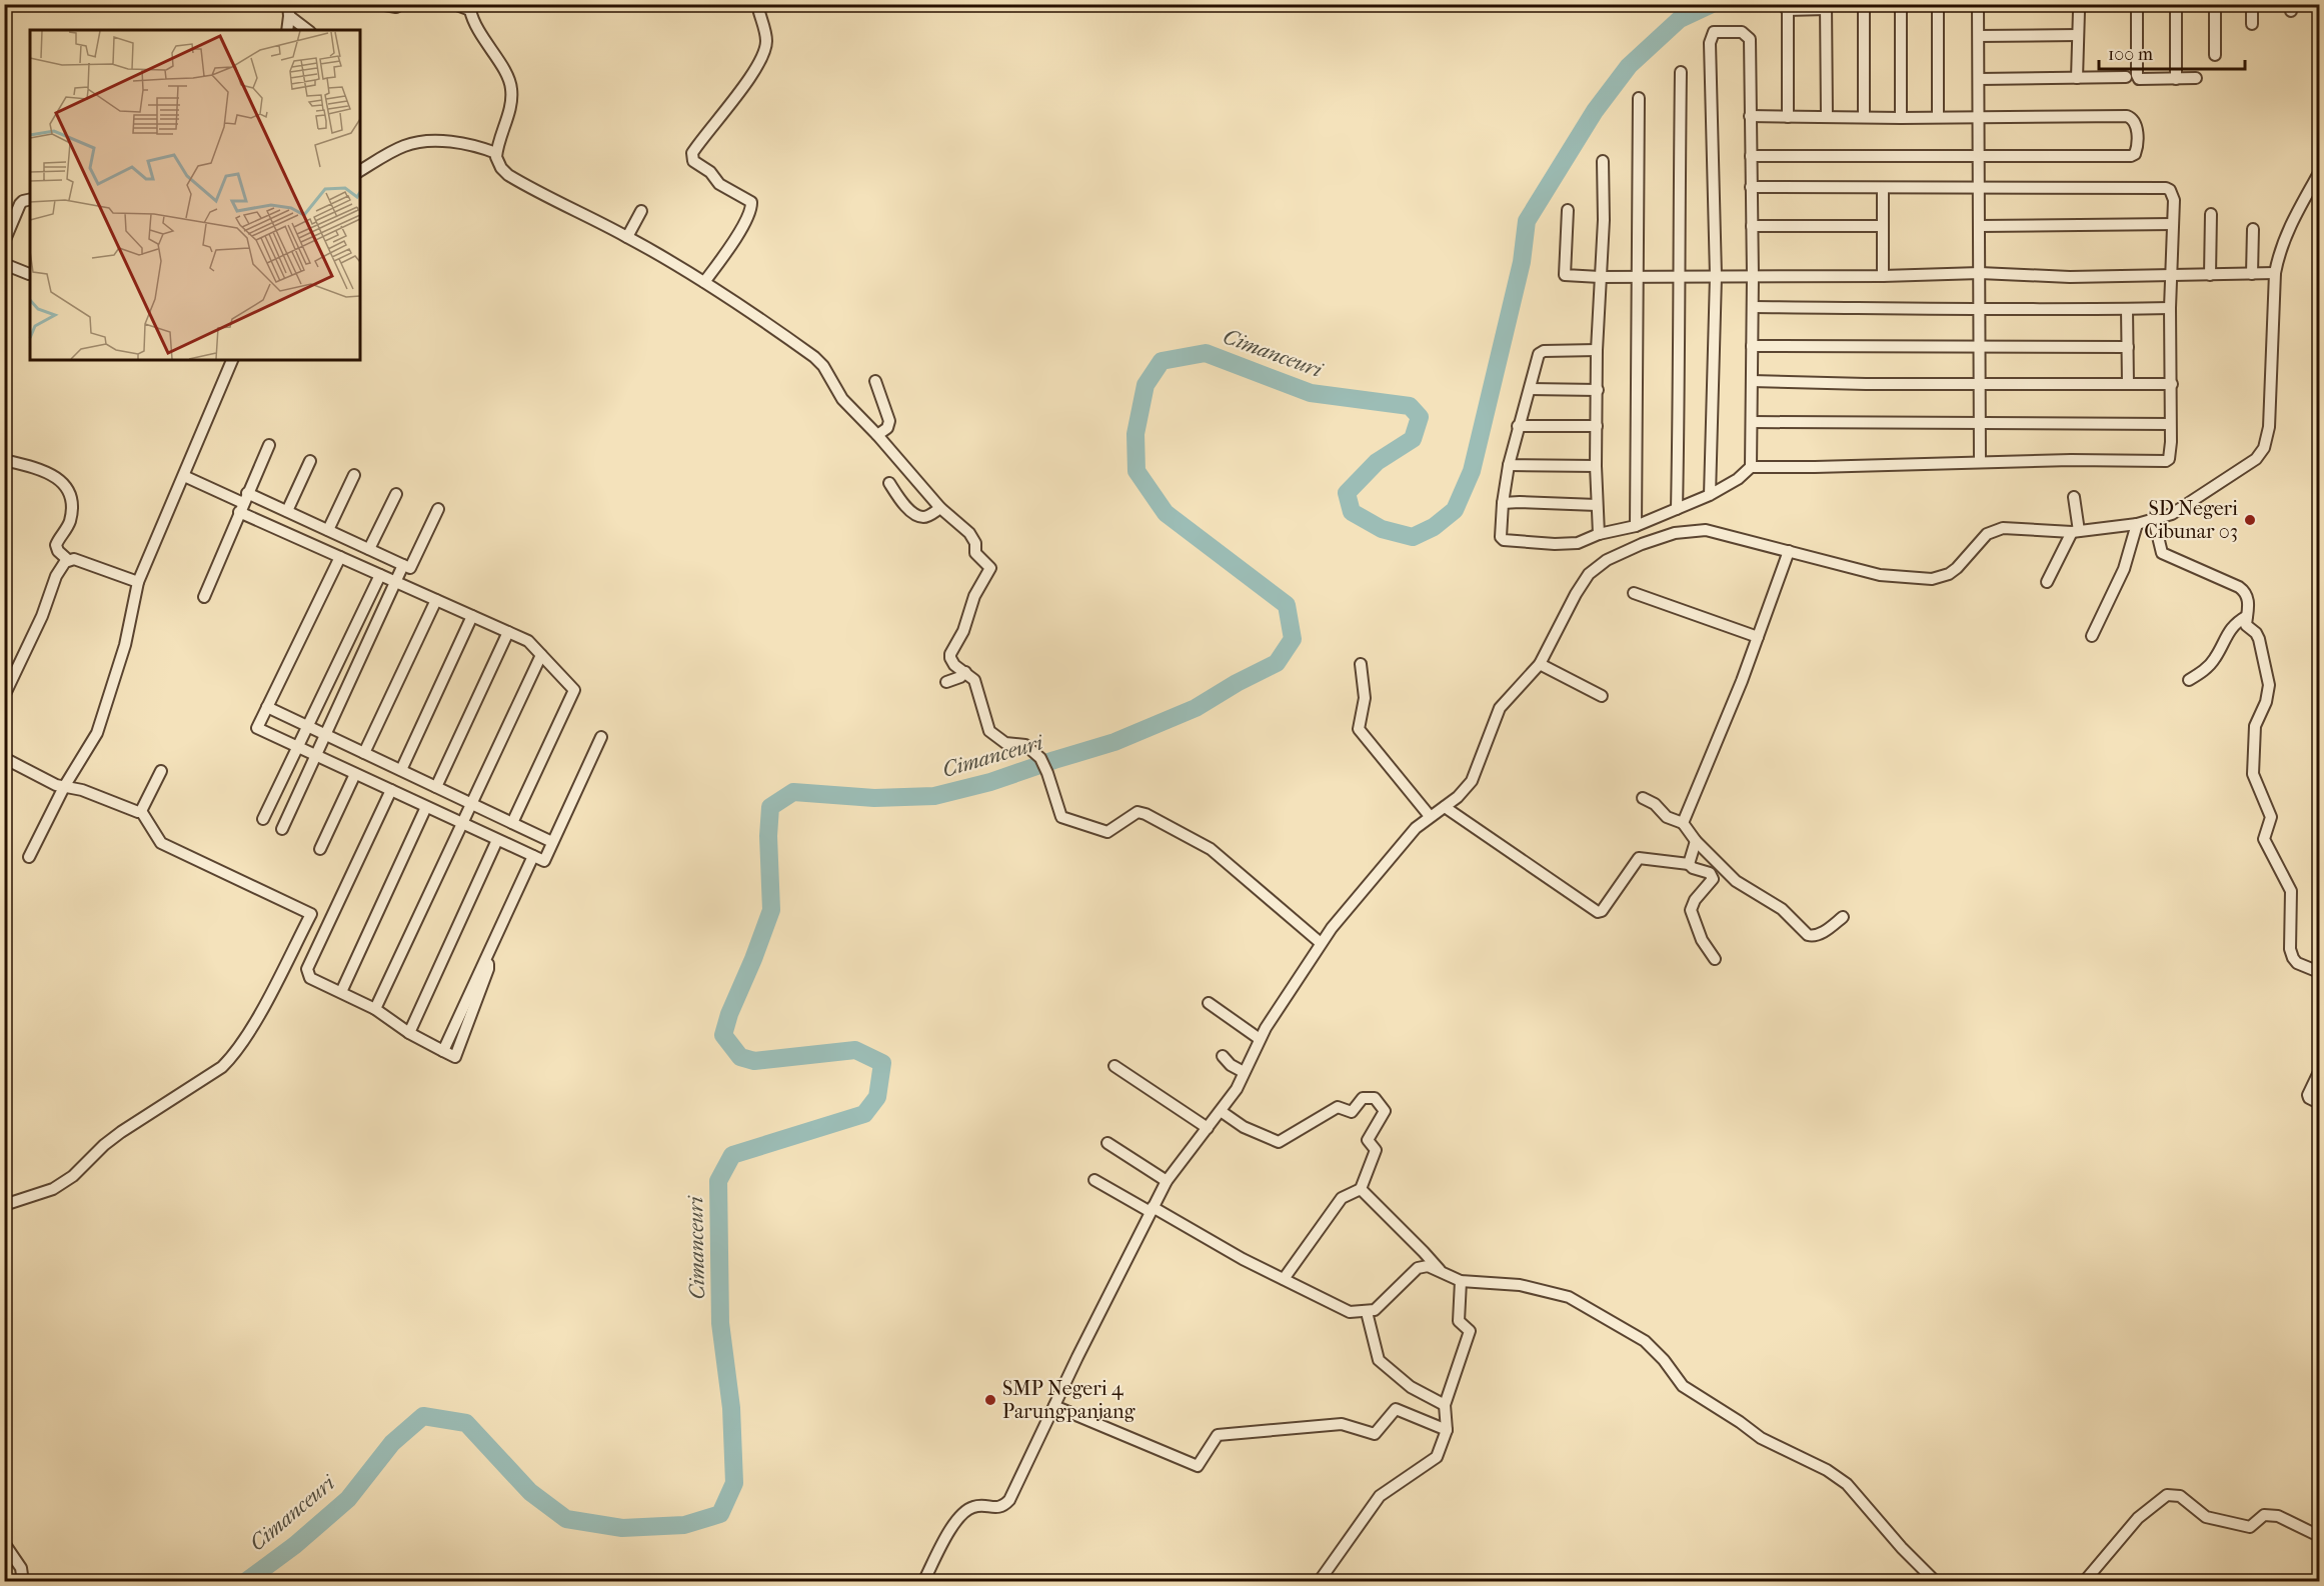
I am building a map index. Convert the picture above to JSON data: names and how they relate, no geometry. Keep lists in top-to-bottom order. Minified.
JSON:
{"water":["Cimanceuri"],"places":["SD Negeri Cibunar 03","SMP Negeri 4 Parungpanjang"],"scale_bar":"100 m"}
